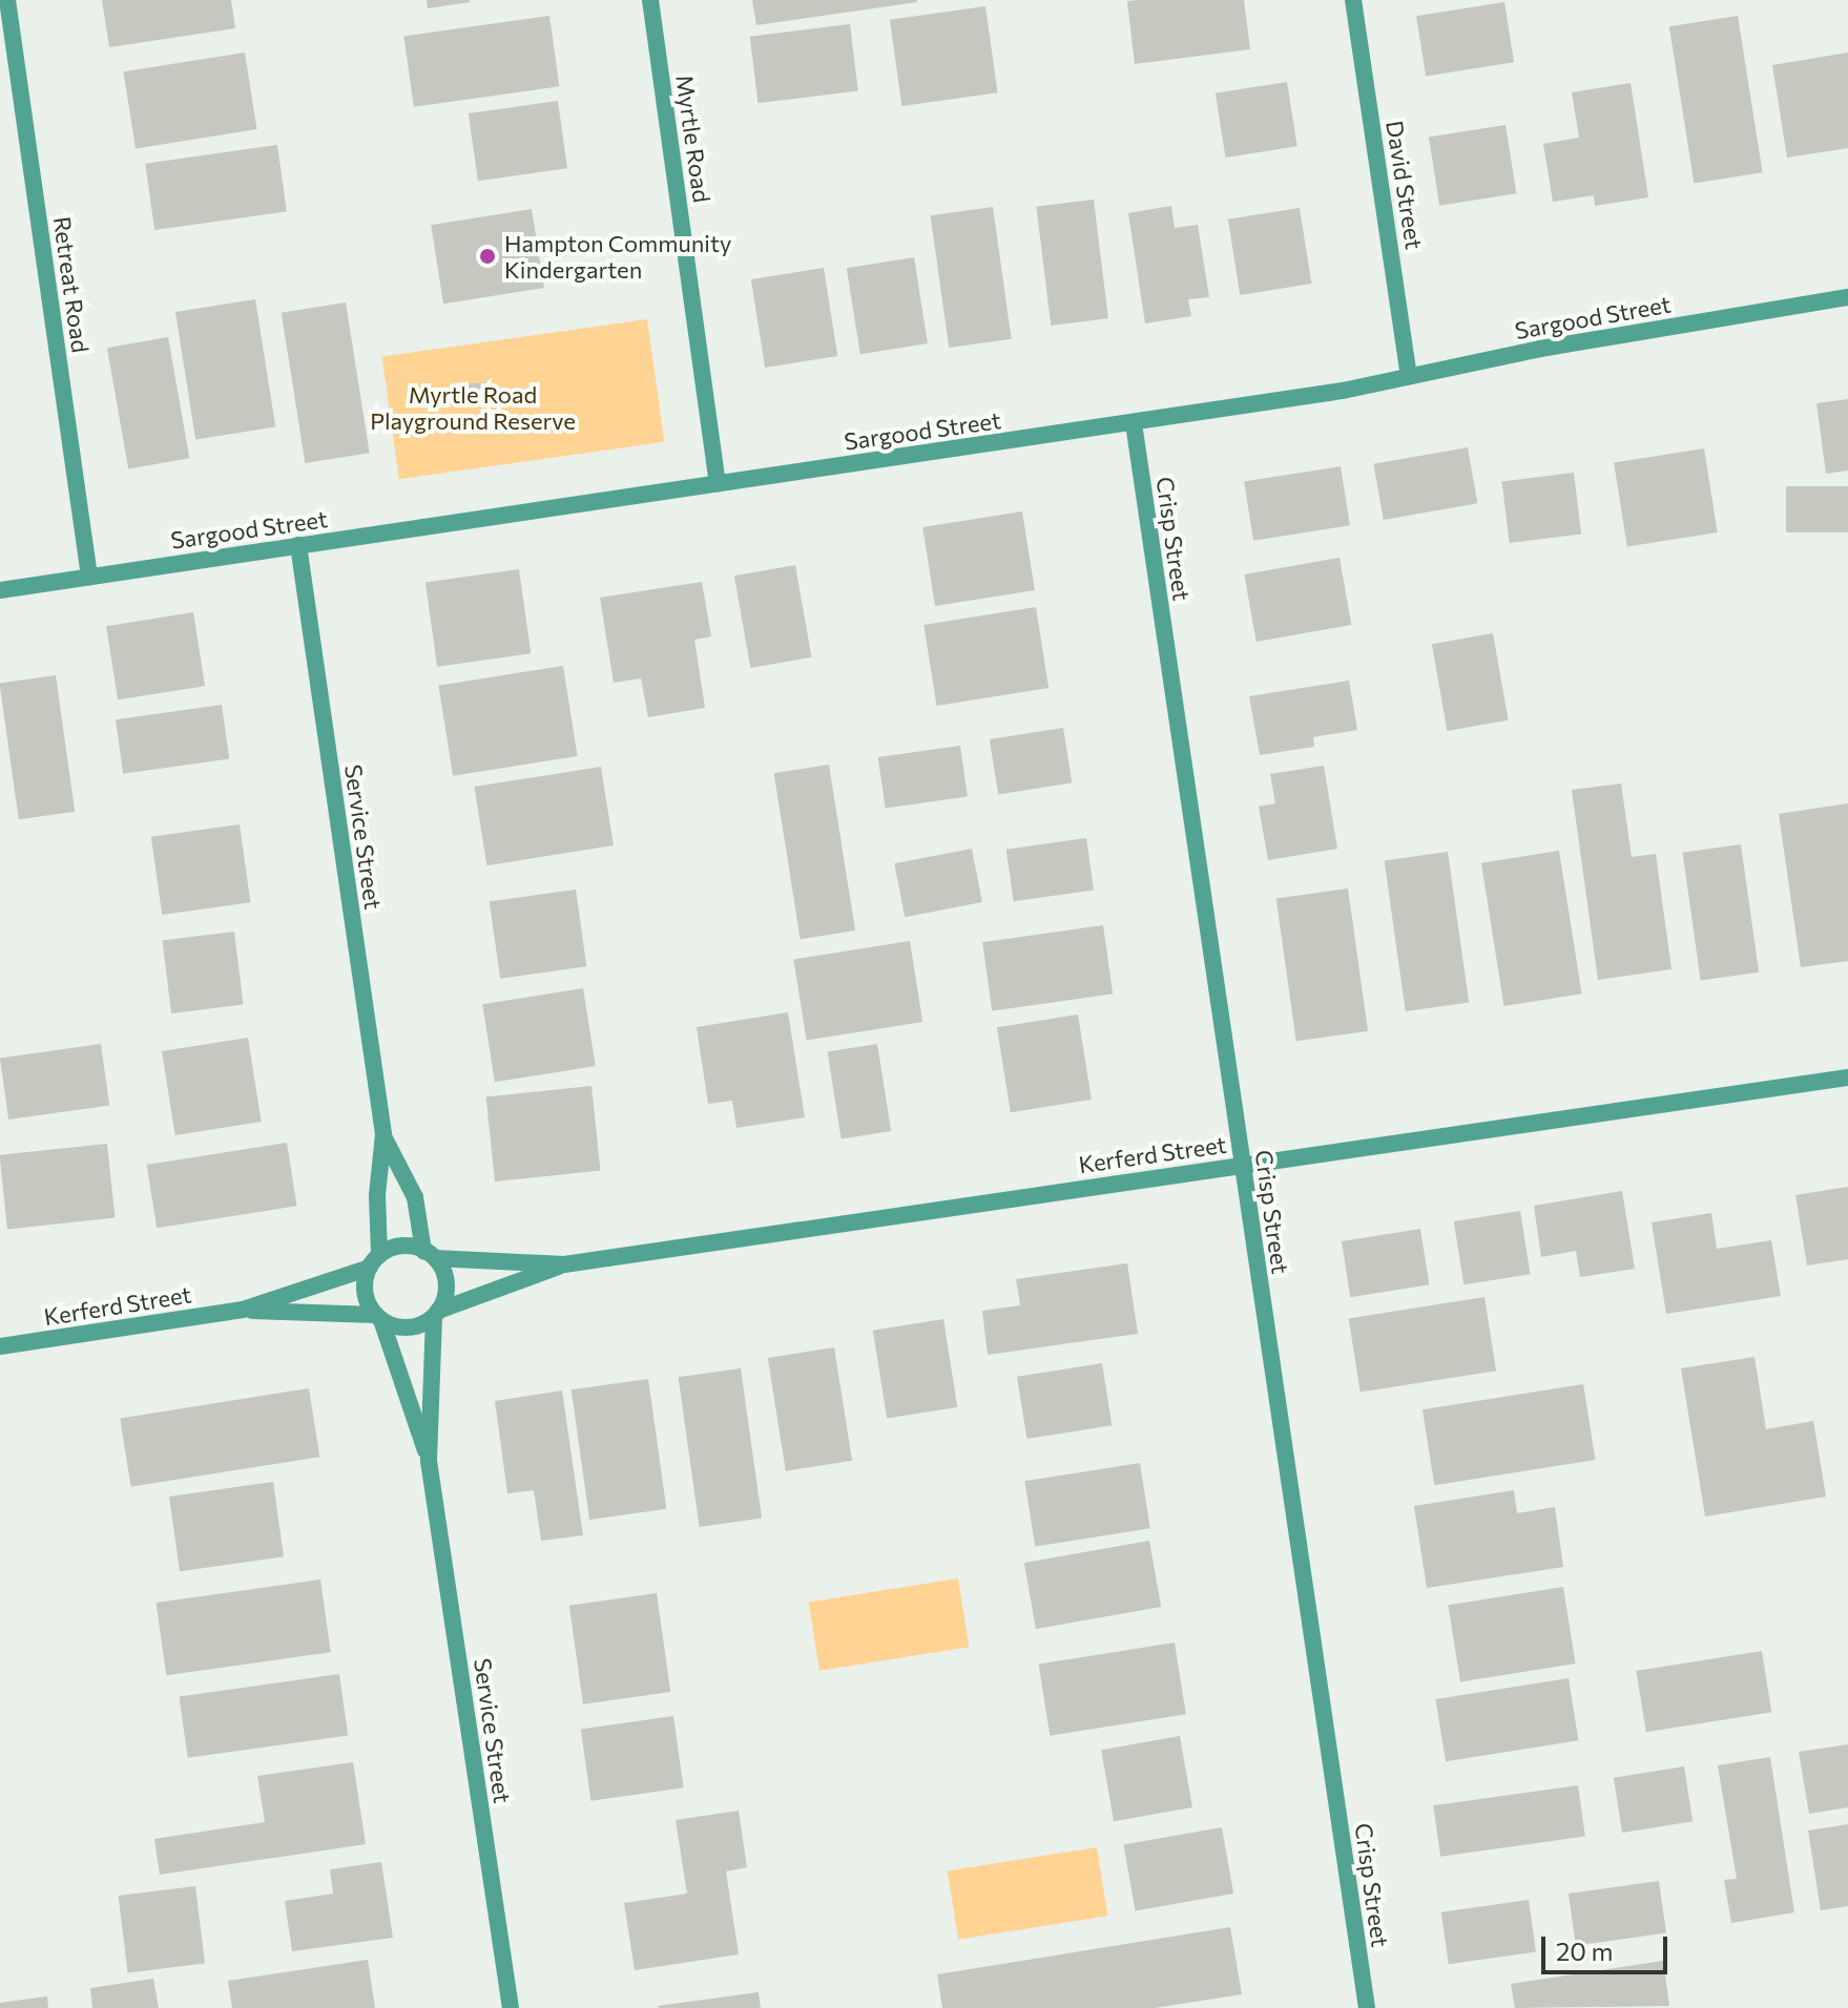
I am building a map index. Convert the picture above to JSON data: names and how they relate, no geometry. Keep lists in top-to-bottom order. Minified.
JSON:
{"streets":{"street":["Myrtle Road","David Street","Retreat Road","Sargood Street","Crisp Street","Service Street","Kerferd Street"]},"crossings":[["Myrtle Road","Sargood Street"],["David Street","Sargood Street"],["Retreat Road","Sargood Street"],["Sargood Street","Crisp Street"],["Sargood Street","Service Street"],["Crisp Street","Kerferd Street"],["Service Street","Kerferd Street"]],"parks":["Myrtle Road Playground Reserve"],"places":["Hampton Community Kindergarten"],"scale_bar":"20 m"}
